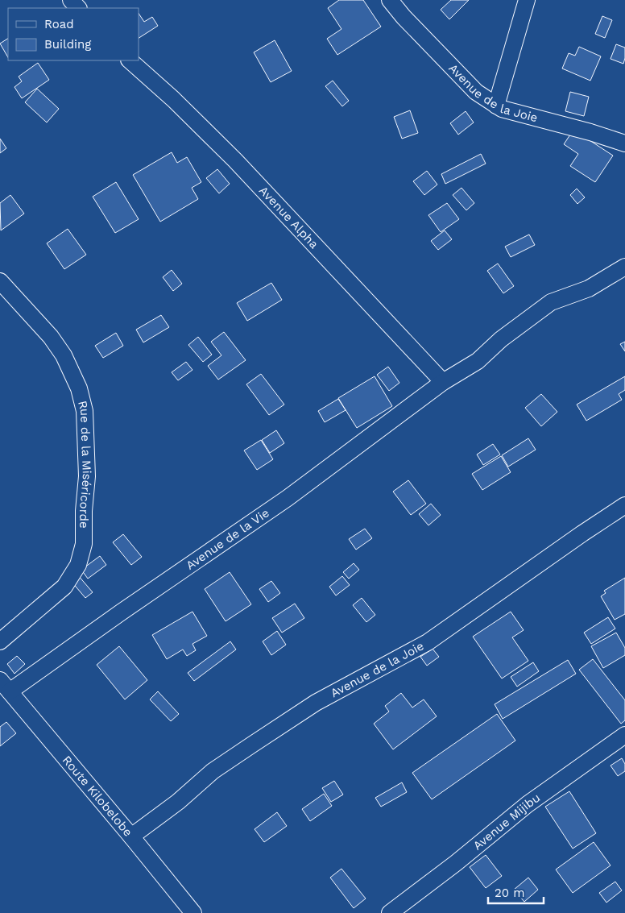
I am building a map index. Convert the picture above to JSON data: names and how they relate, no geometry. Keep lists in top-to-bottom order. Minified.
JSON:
{"streets":{"street":["Avenue de la Joie","Avenue Alpha","Rue de la Miséricorde","Avenue de la Vie","Route Kilobelobe","Avenue Mijibu"]},"crossings":[["Avenue de la Joie","Route Kilobelobe"],["Avenue Alpha","Avenue de la Vie"],["Avenue de la Vie","Route Kilobelobe"]],"legend":["Road","Building"],"scale_bar":"20 m"}
